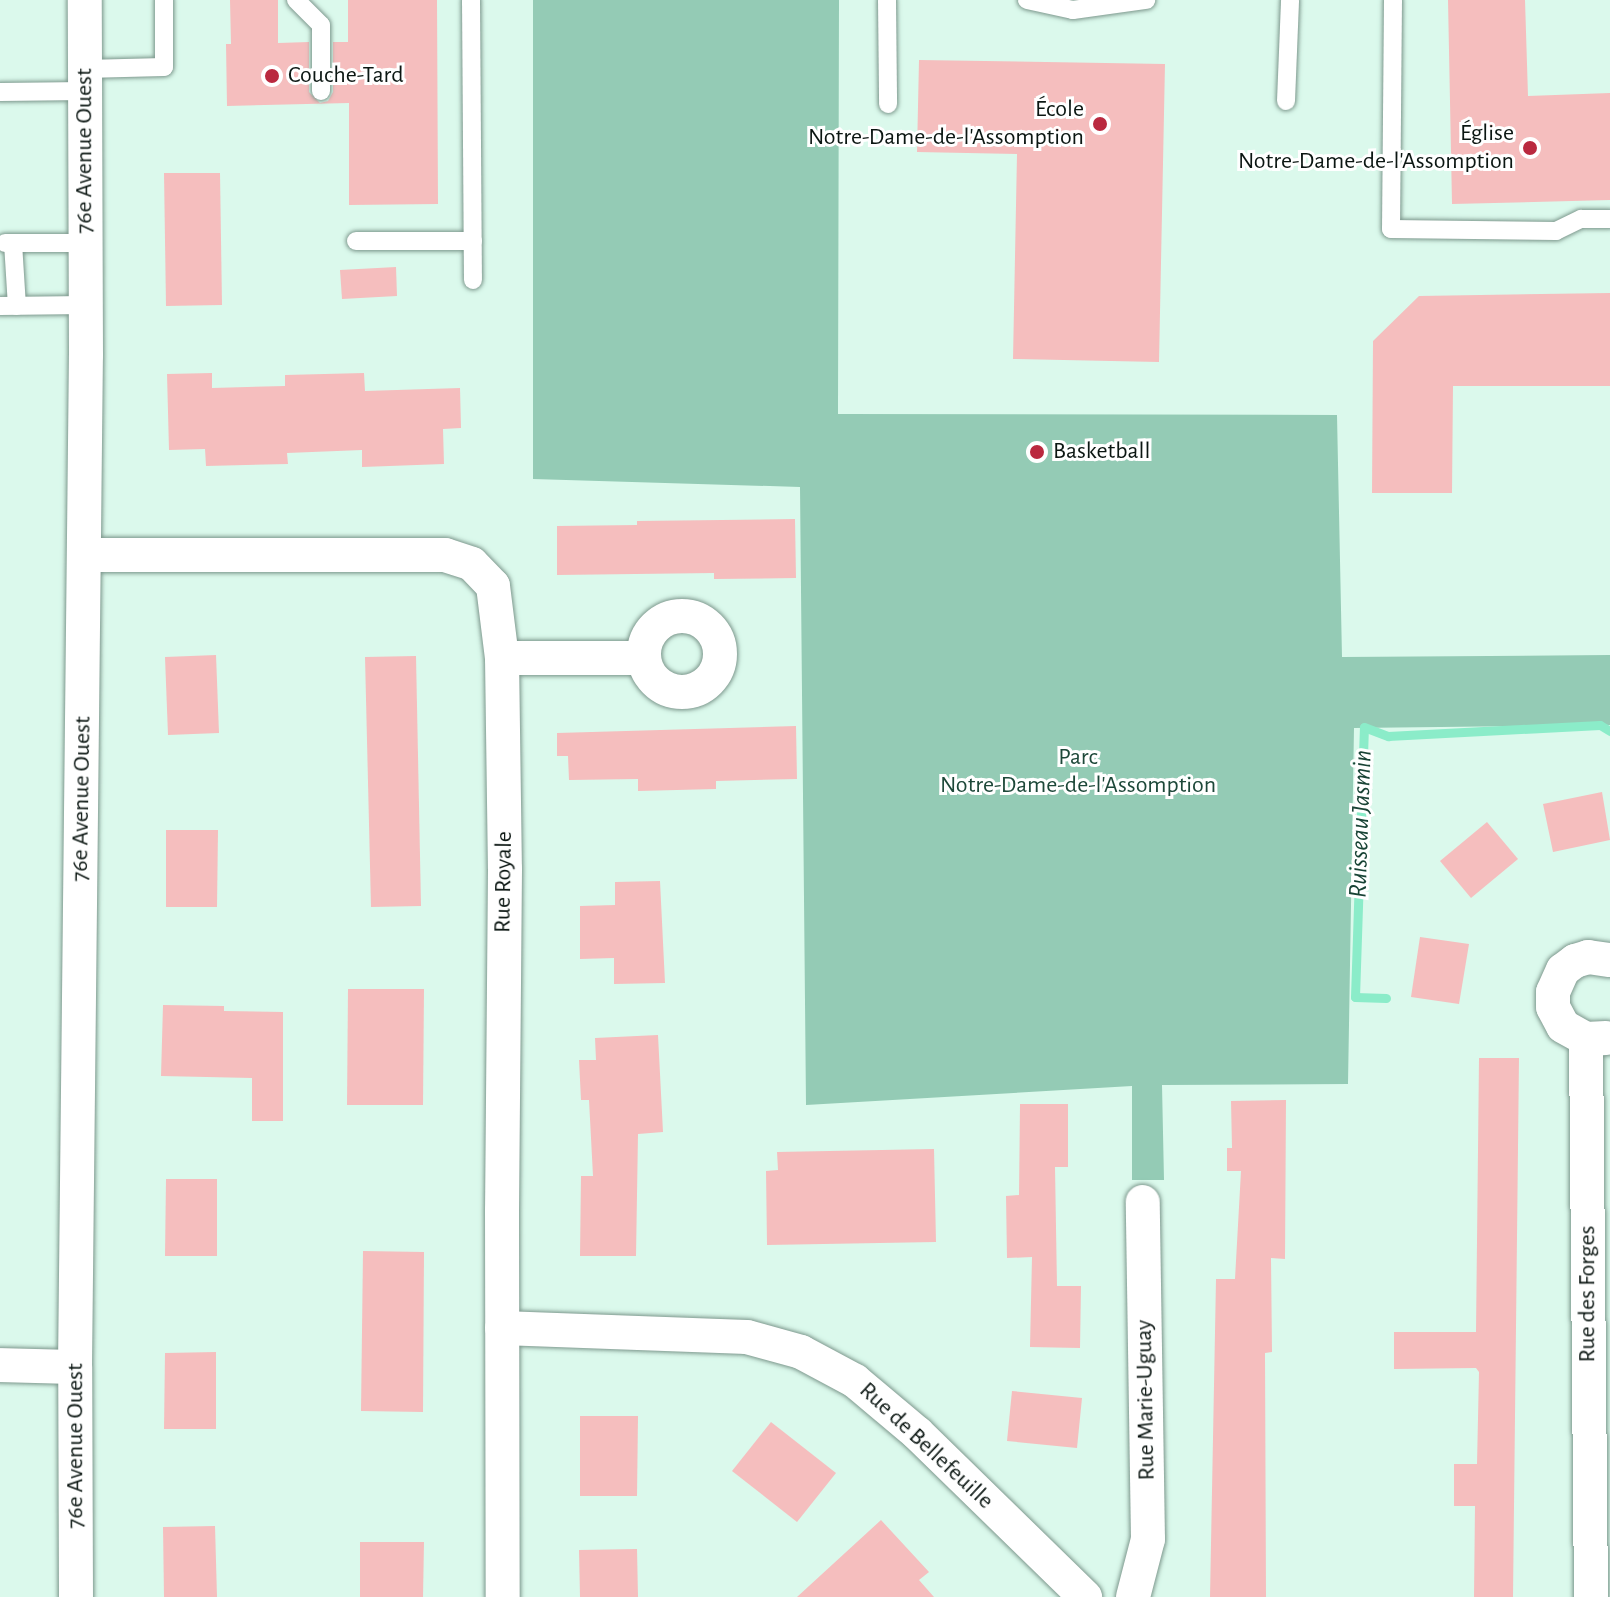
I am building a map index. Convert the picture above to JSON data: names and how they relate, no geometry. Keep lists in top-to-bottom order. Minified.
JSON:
{"streets":{"street":["76e Avenue Ouest","Rue Royale","Rue des Forges","Rue Marie-Uguay","Rue de Bellefeuille"]},"crossings":[["76e Avenue Ouest","Rue Royale"],["Rue Royale","Rue de Bellefeuille"]],"water":["Ruisseau Jasmin"],"parks":["Parc Notre-Dame-de-l'Assomption"],"places":["Couche-Tard","École Notre-Dame-de-l'Assomption","Église Notre-Dame-de-l'Assomption","Basketball"]}
